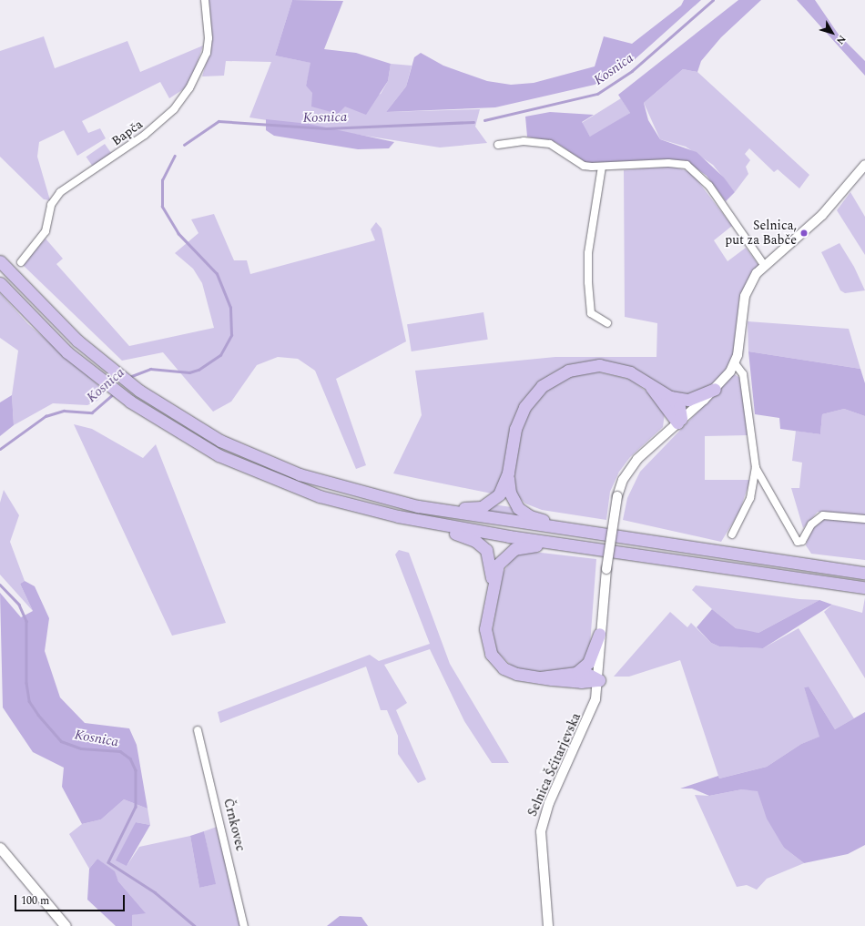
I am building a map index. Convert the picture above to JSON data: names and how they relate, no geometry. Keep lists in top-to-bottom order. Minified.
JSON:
{"streets":{"street":["Bapča","Selnica Šćitarjevska","Črnkovec"]},"water":["Kosnica"],"places":["Selnica, put za Babče"],"scale_bar":"100 m","north":"bottom right"}
